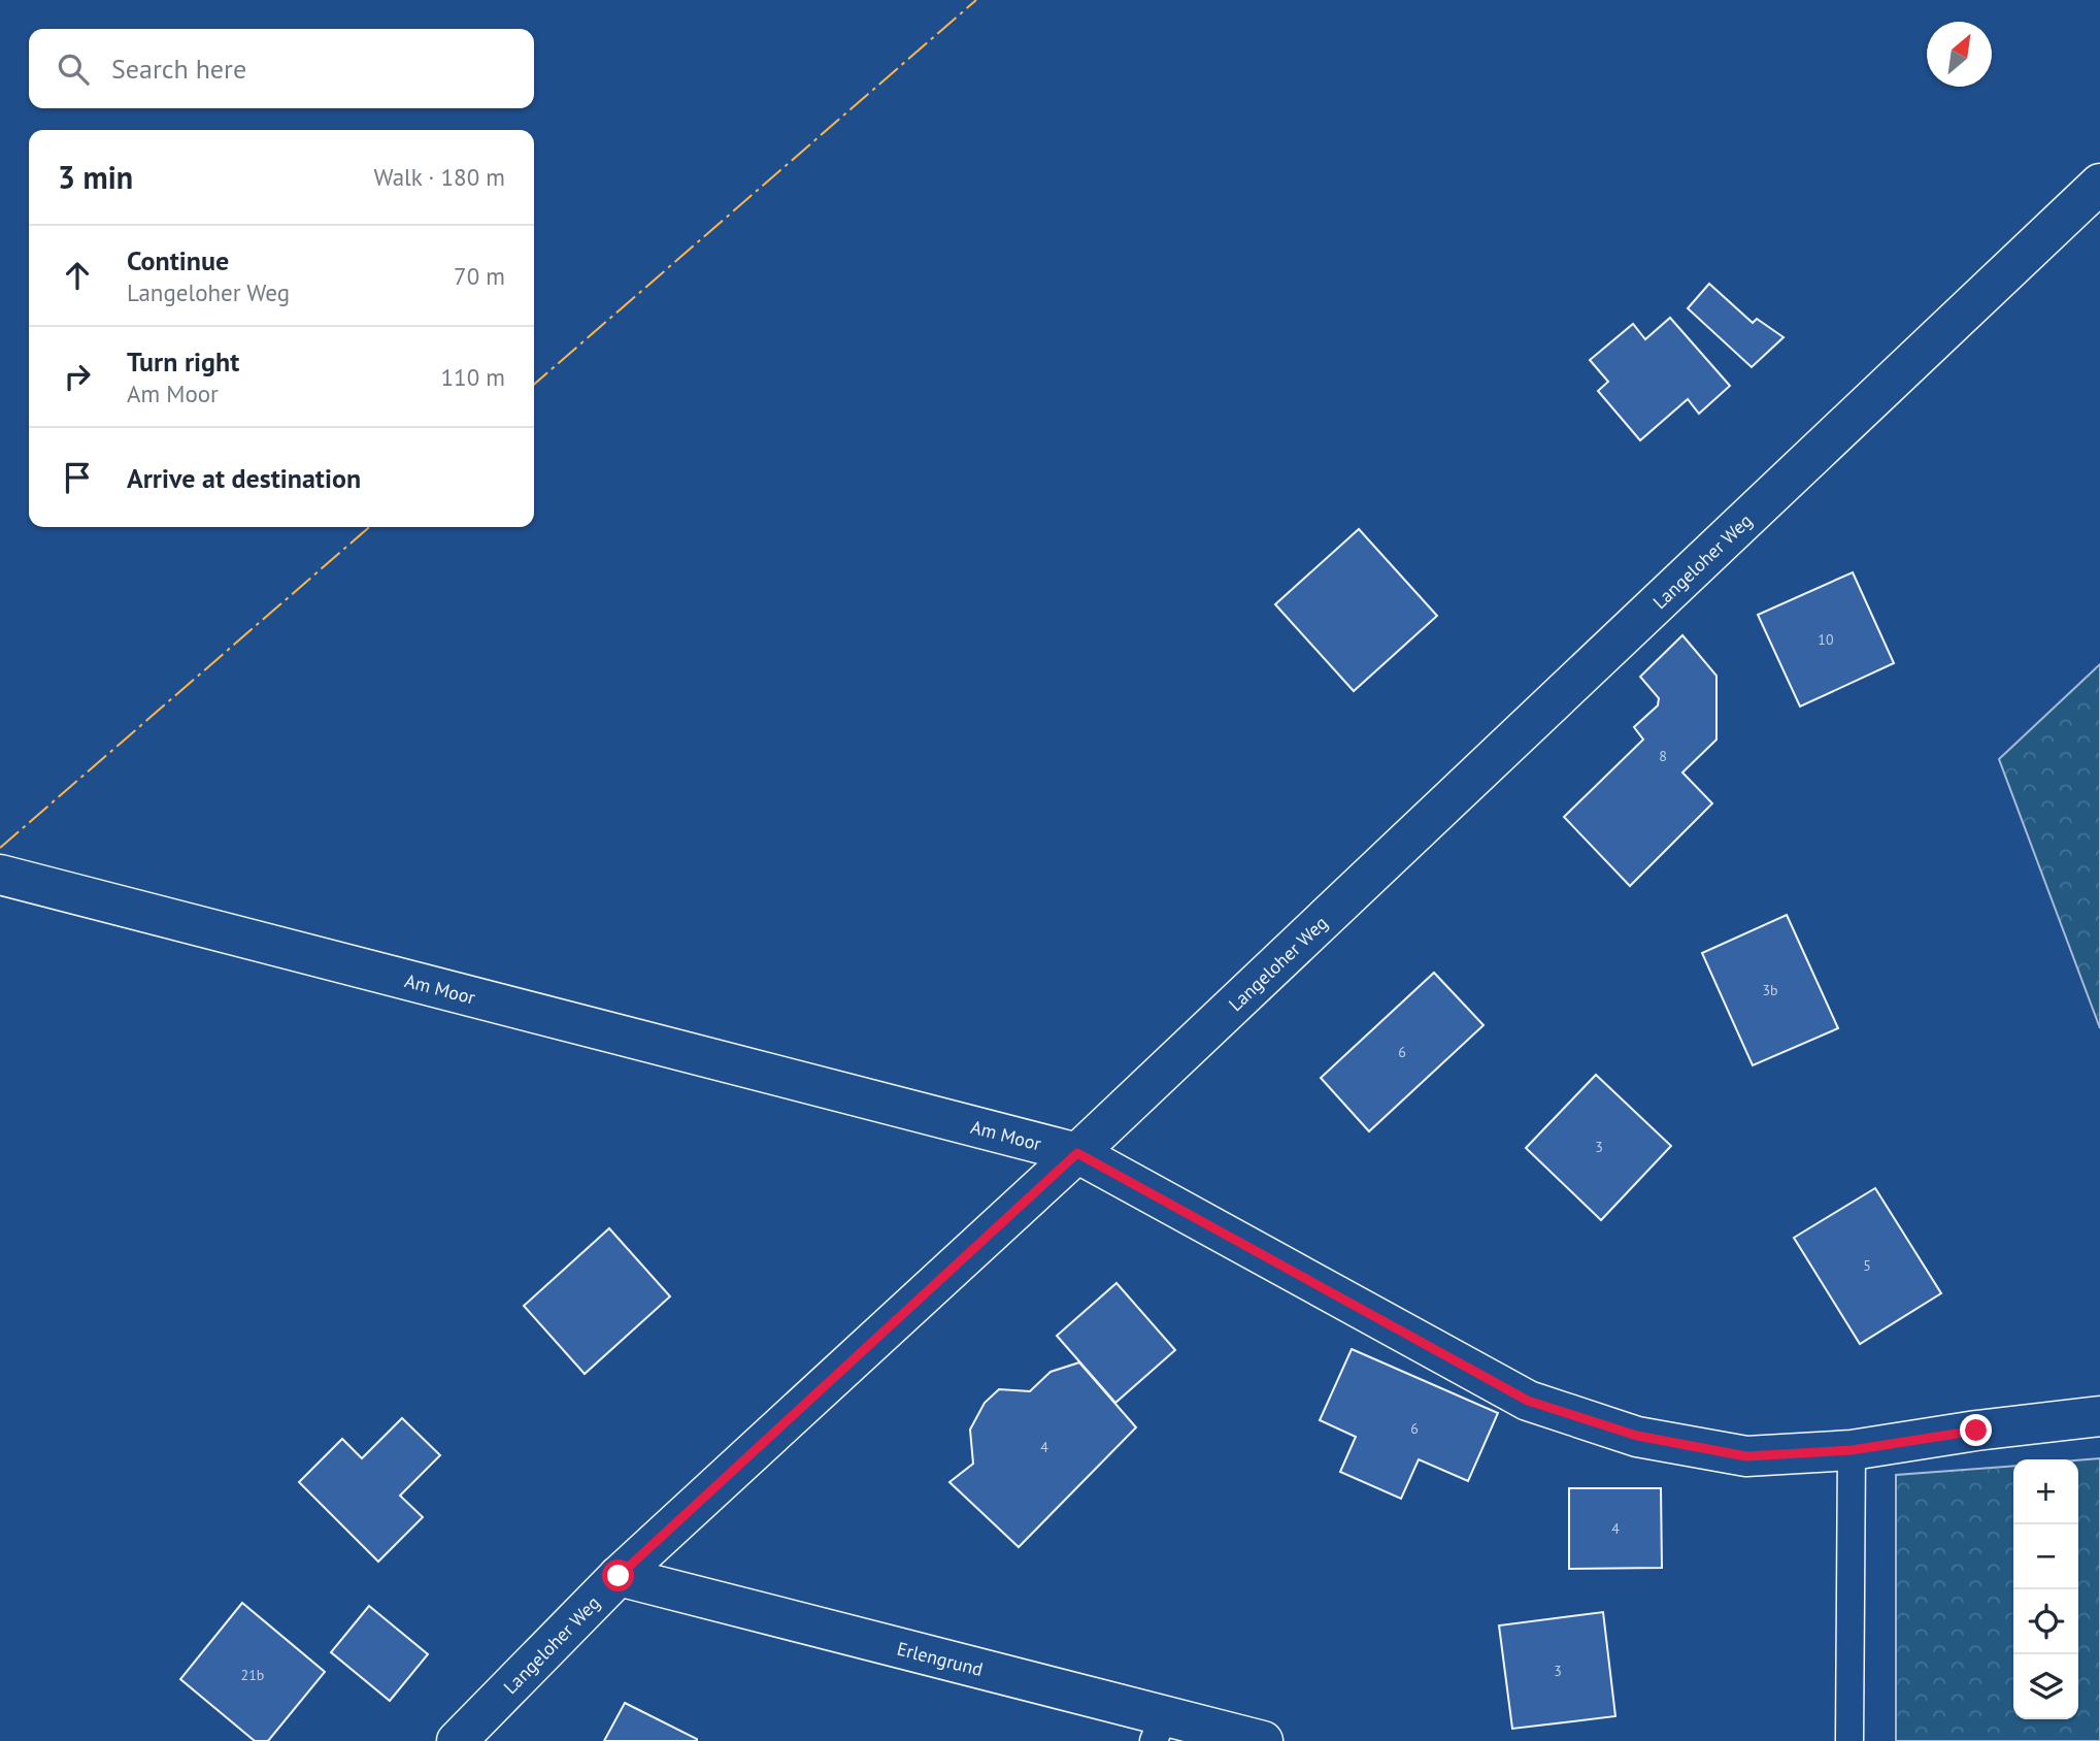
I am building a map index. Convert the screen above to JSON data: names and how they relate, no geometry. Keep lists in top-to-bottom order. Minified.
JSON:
{"streets":{"street":["Langeloher Weg","Am Moor","Erlengrund"]},"crossings":[["Langeloher Weg","Am Moor"],["Langeloher Weg","Erlengrund"]],"house_numbers":["10","8","3b","6","3","5","6","4","4","3","21b"],"north":"top right","page":{"search":"Search here","heading":["3 min","Walk · 180 m"],"list":[["Continue","Langeloher Weg","70 m"],["Turn right","Am Moor","110 m"],"Arrive at destination"],"map_buttons":["+","−"]}}
